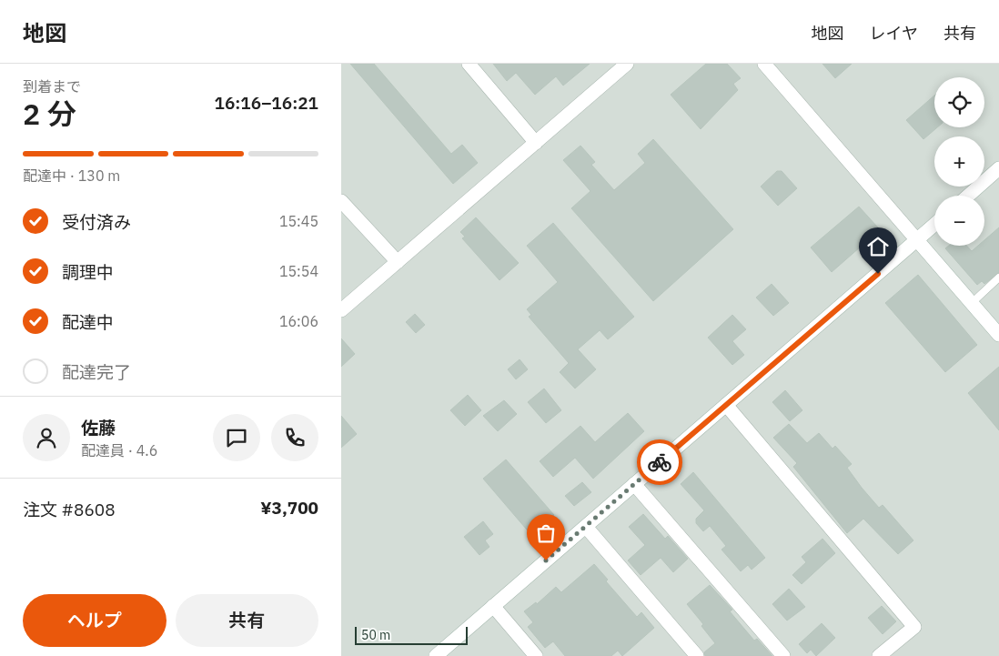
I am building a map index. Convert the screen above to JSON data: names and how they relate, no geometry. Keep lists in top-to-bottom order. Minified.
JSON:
{"scale_bar":"50 m","page":{"header":"地図","nav":["地図","レイヤ","共有"],"heading":["2 分","到着まで","16:16–16:21"],"panel":["佐藤","配達員 · 4.6","注文 #8608","¥3,700"],"map_buttons":["+","−"],"bar":"配達中 · 130 m","list":[["受付済み","15:45"],["調理中","15:54"],["配達中","16:06"],"配達完了"],"buttons":["ヘルプ","共有"],"scale":"50 m"}}
